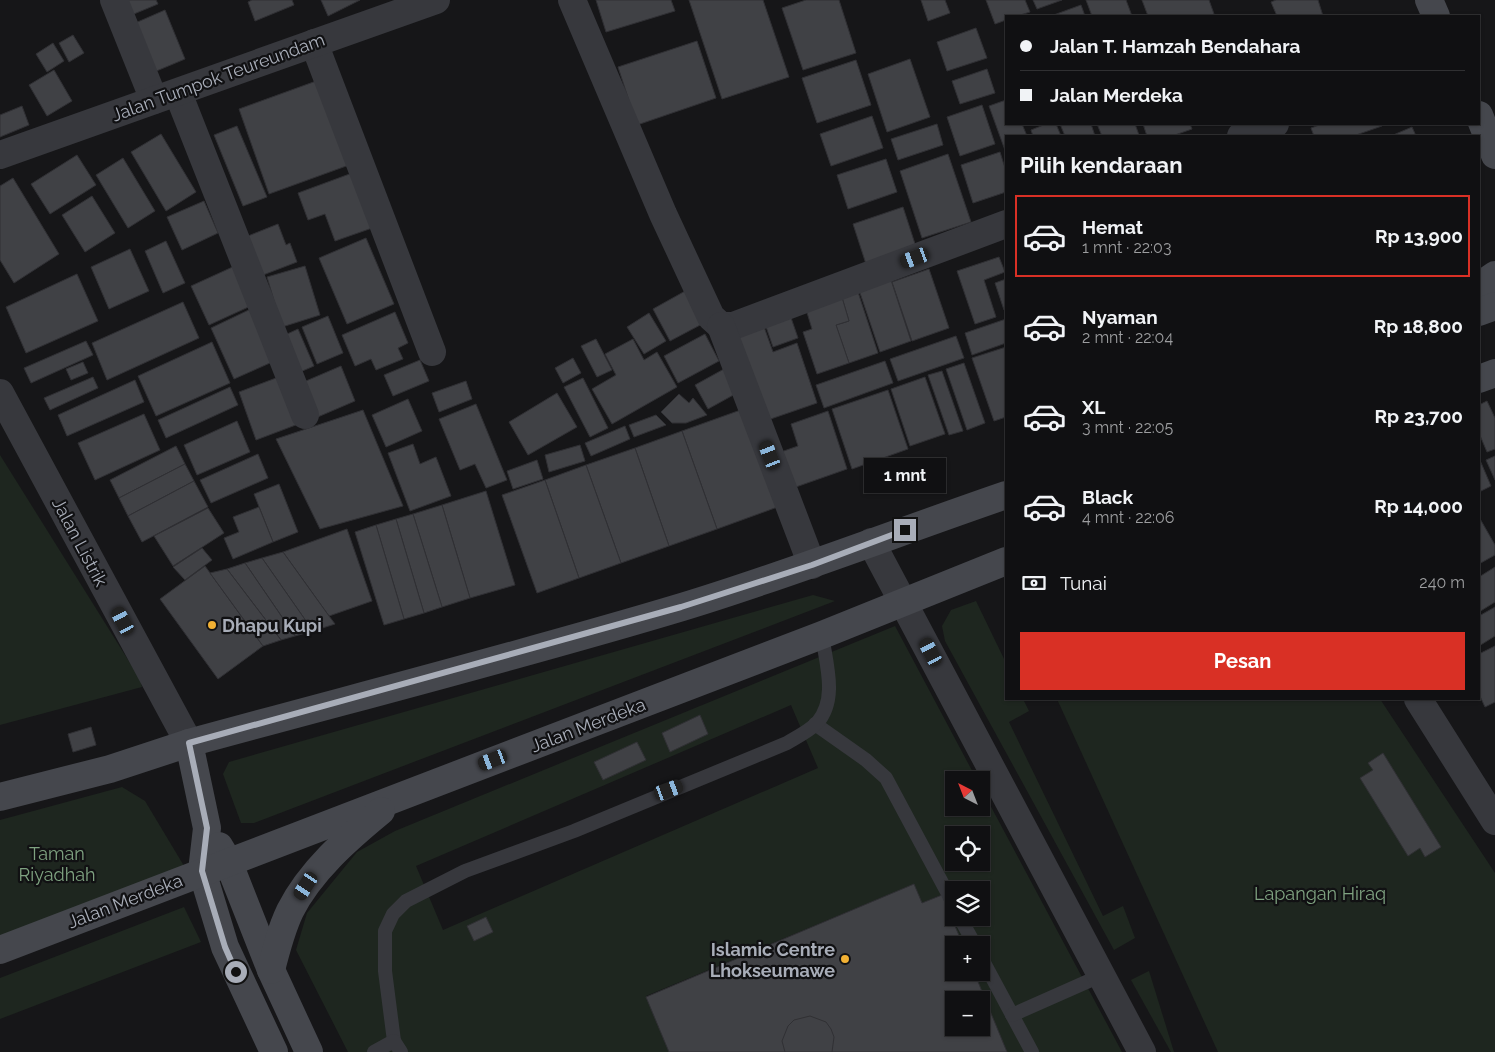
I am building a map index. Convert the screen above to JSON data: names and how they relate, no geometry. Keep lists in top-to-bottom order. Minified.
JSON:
{"streets":{"main road":["Jalan Merdeka"],"street":["Jalan Tumpok Teureundam","Jalan Listrik"]},"parks":["Taman Riyadhah","Lapangan Hiraq"],"places":["Dhapu Kupi","Islamic Centre Lhokseumawe"],"north":"top left","page":{"banner":["Jalan T. Hamzah Bendahara","Jalan Merdeka"],"heading":"Pilih kendaraan","list":[{"name":"Hemat","note":"1 mnt · 22:03","value":"Rp 13,900"},{"name":"Nyaman","note":"2 mnt · 22:04","value":"Rp 18,800"},{"name":"XL","note":"3 mnt · 22:05","value":"Rp 23,700"},{"name":"Black","note":"4 mnt · 22:06","value":"Rp 14,000"}],"bubble":"1 mnt","pay":["Tunai","240 m"],"buttons":"Pesan","map_buttons":["+","−"]}}
